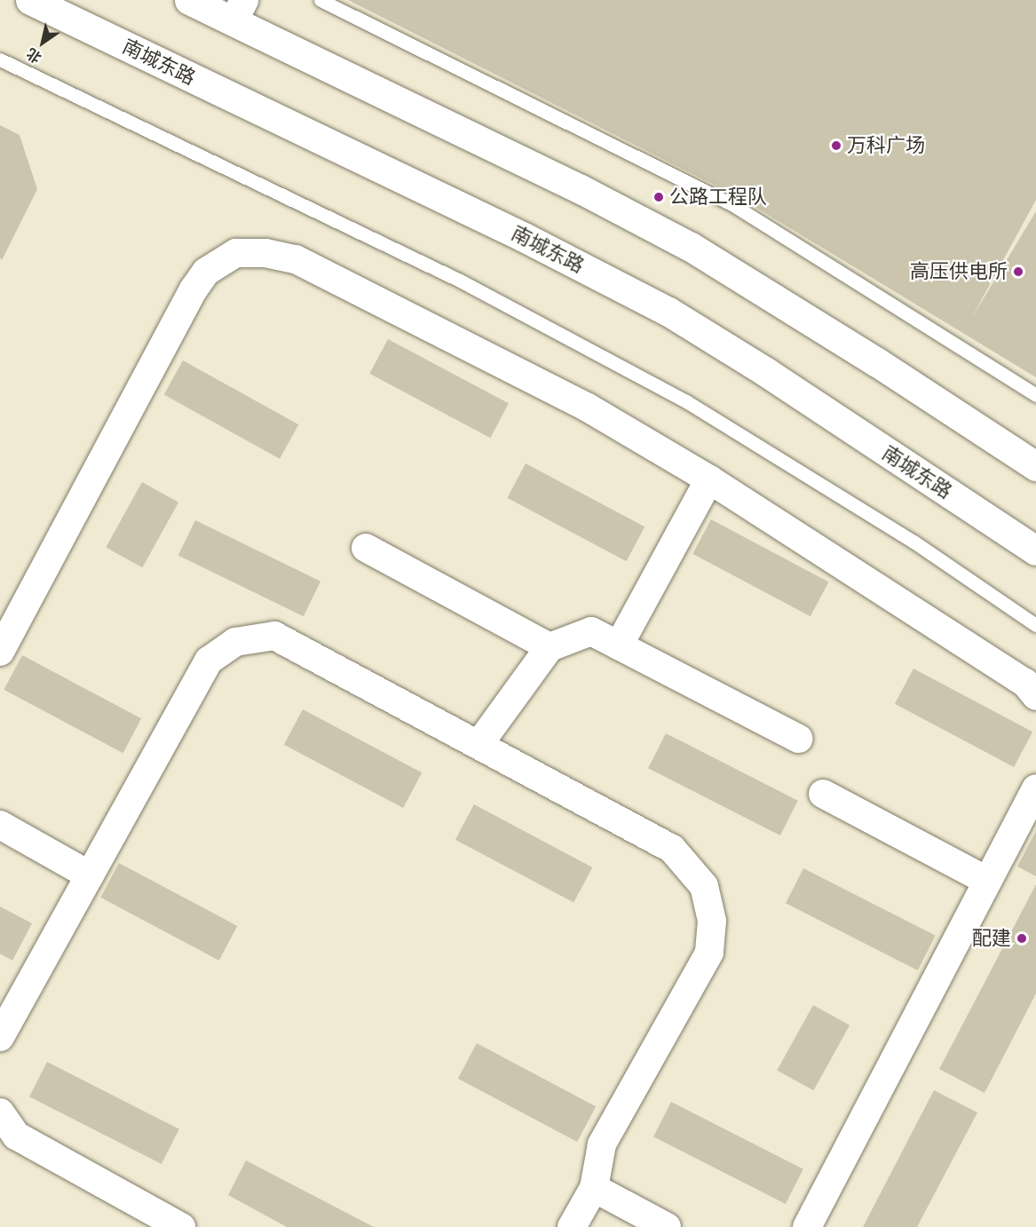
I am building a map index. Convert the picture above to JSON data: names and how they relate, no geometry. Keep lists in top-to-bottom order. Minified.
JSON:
{"streets":{"main road":["南城东路"]},"places":["万科广场","公路工程队","高压供电所","配建"],"north":"bottom left"}
